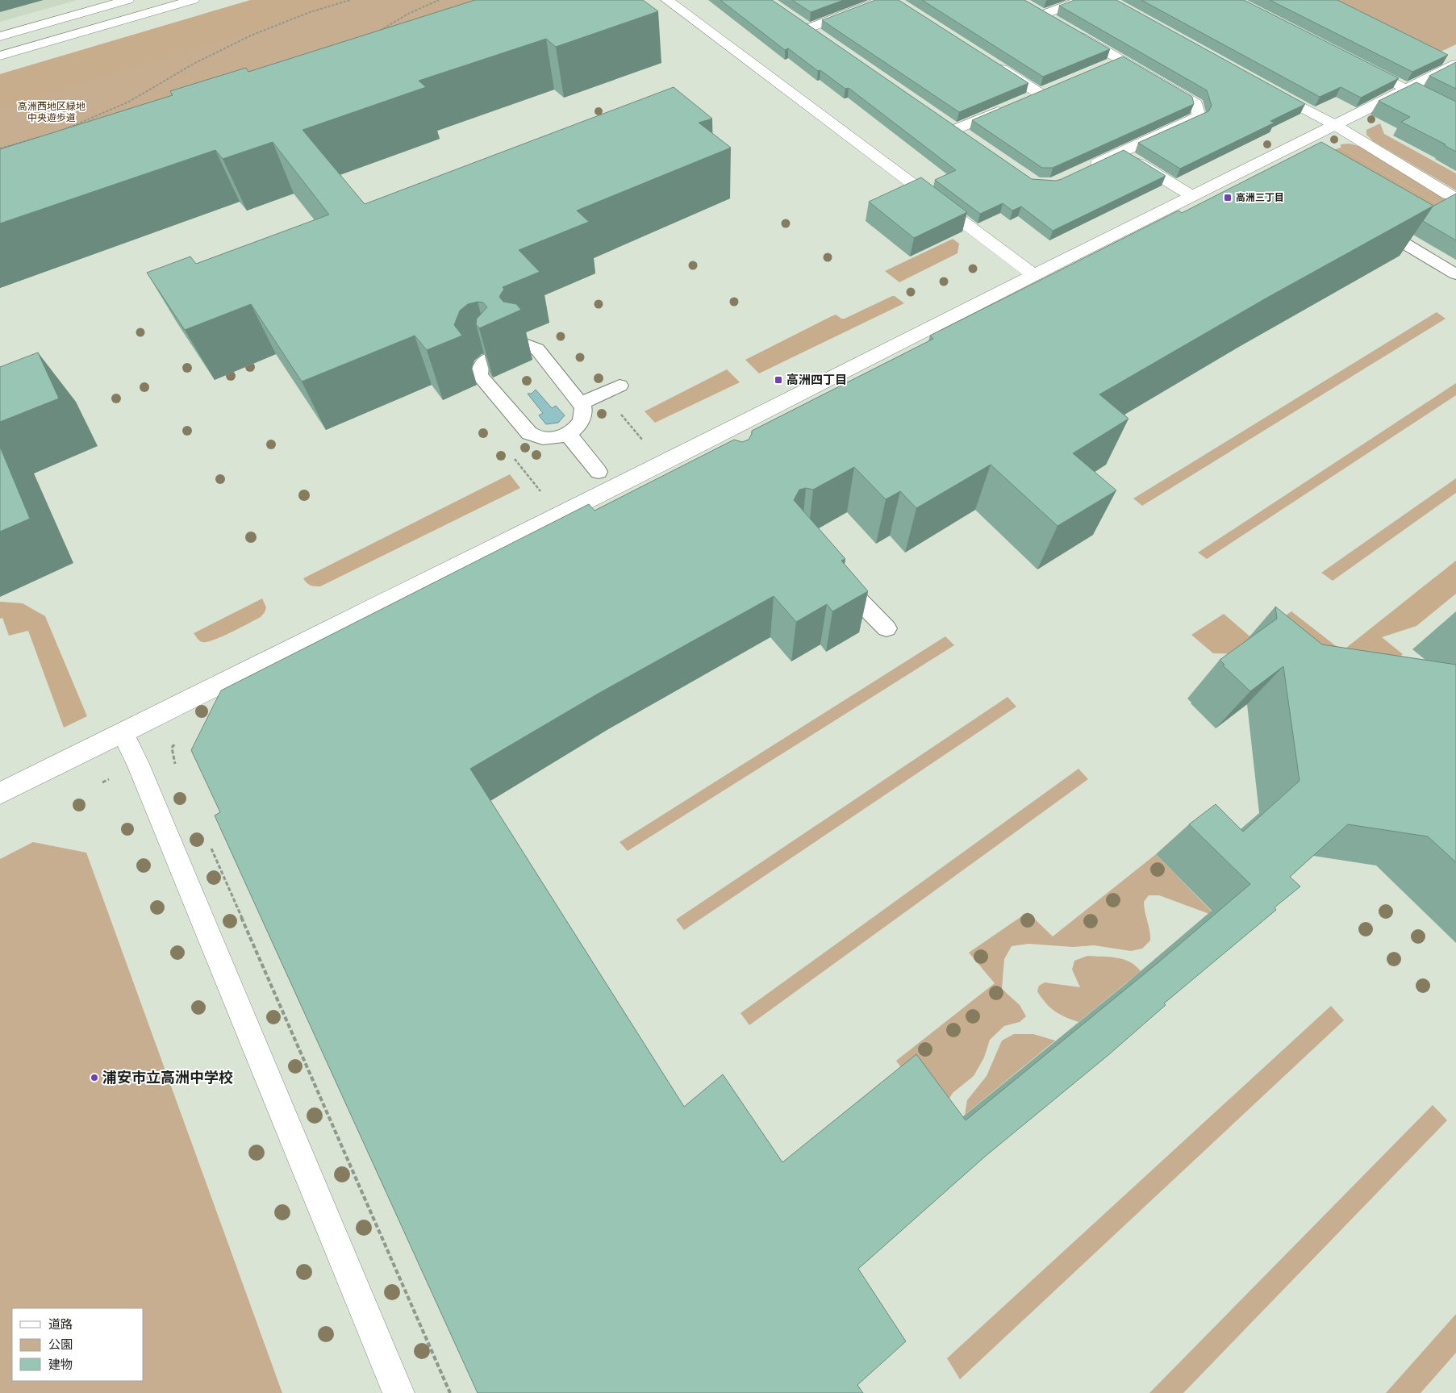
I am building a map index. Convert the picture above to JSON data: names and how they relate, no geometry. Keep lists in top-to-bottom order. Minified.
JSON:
{"parks":["高洲西地区緑地 中央遊歩道"],"places":{"transit":["高洲三丁目","高洲四丁目"],"other":["浦安市立高洲中学校"]},"legend":["道路","公園","建物"]}
